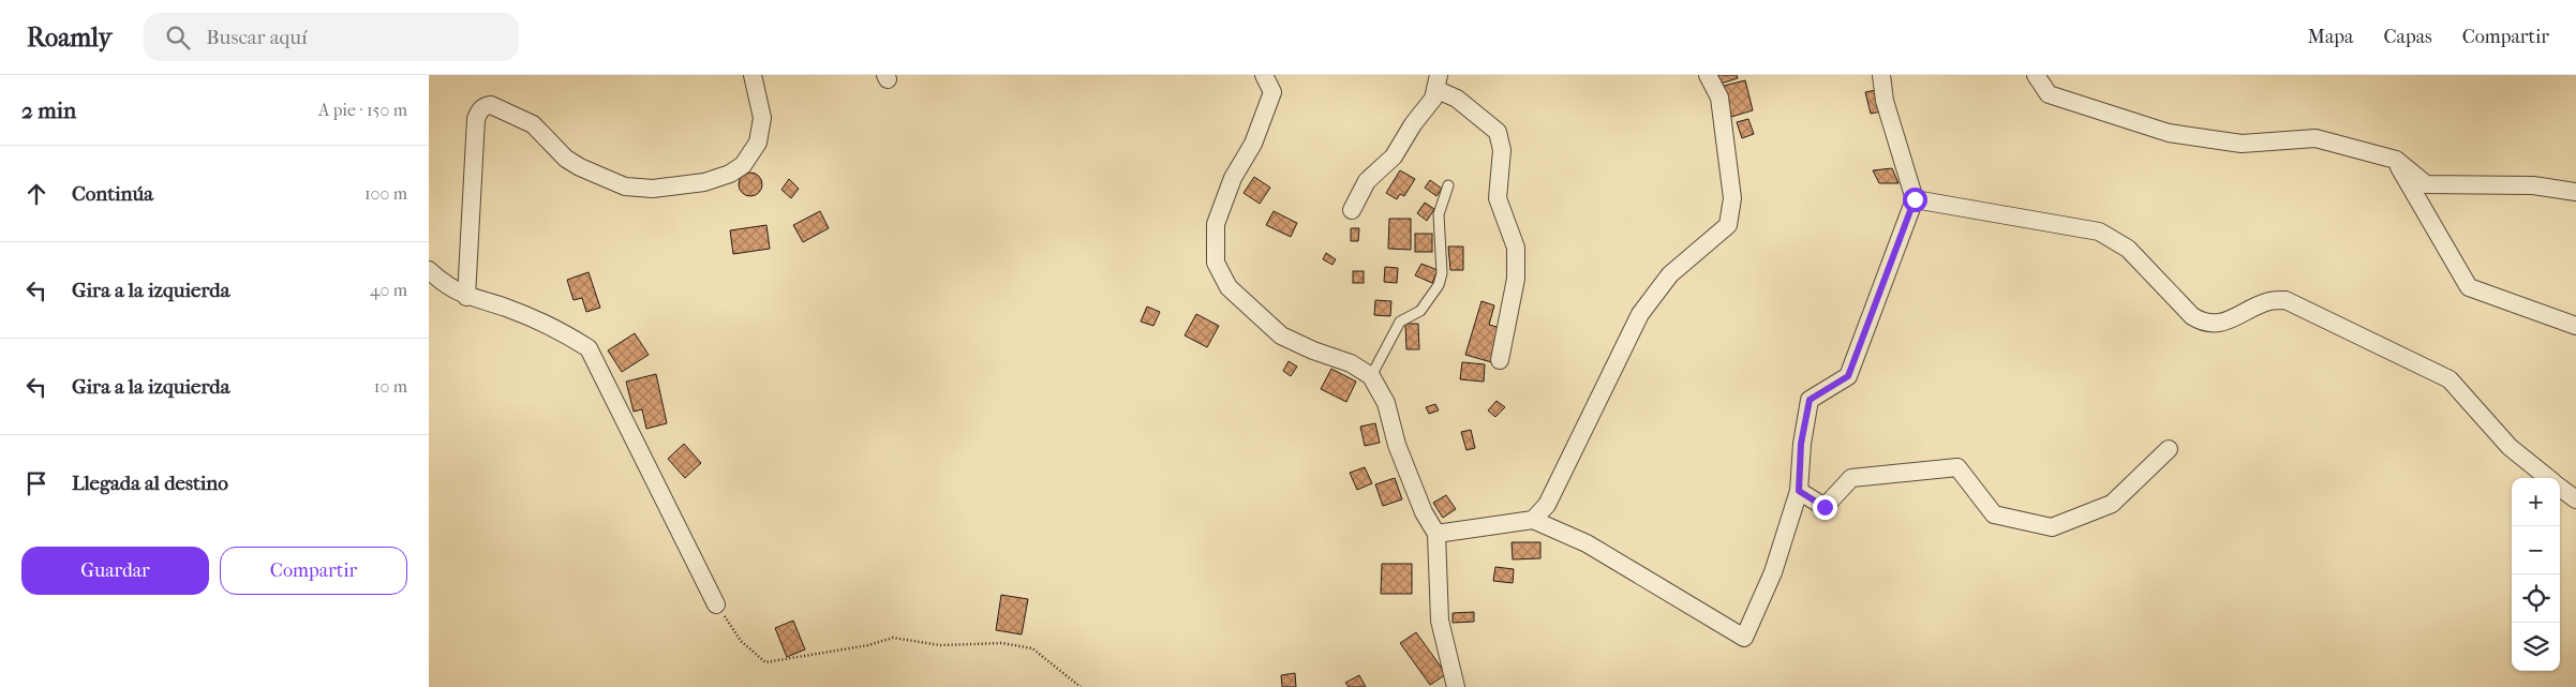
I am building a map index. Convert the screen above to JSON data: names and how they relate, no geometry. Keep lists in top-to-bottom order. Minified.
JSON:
{"page":{"header":"Roamly","search":"Buscar aquí","nav":["Mapa","Capas","Compartir"],"heading":["2 min","A pie · 150 m"],"list":[["Continúa","100 m"],["Gira a la izquierda","40 m"],["Gira a la izquierda","10 m"],"Llegada al destino"],"map_buttons":["+","−"],"buttons":["Guardar","Compartir"]}}
